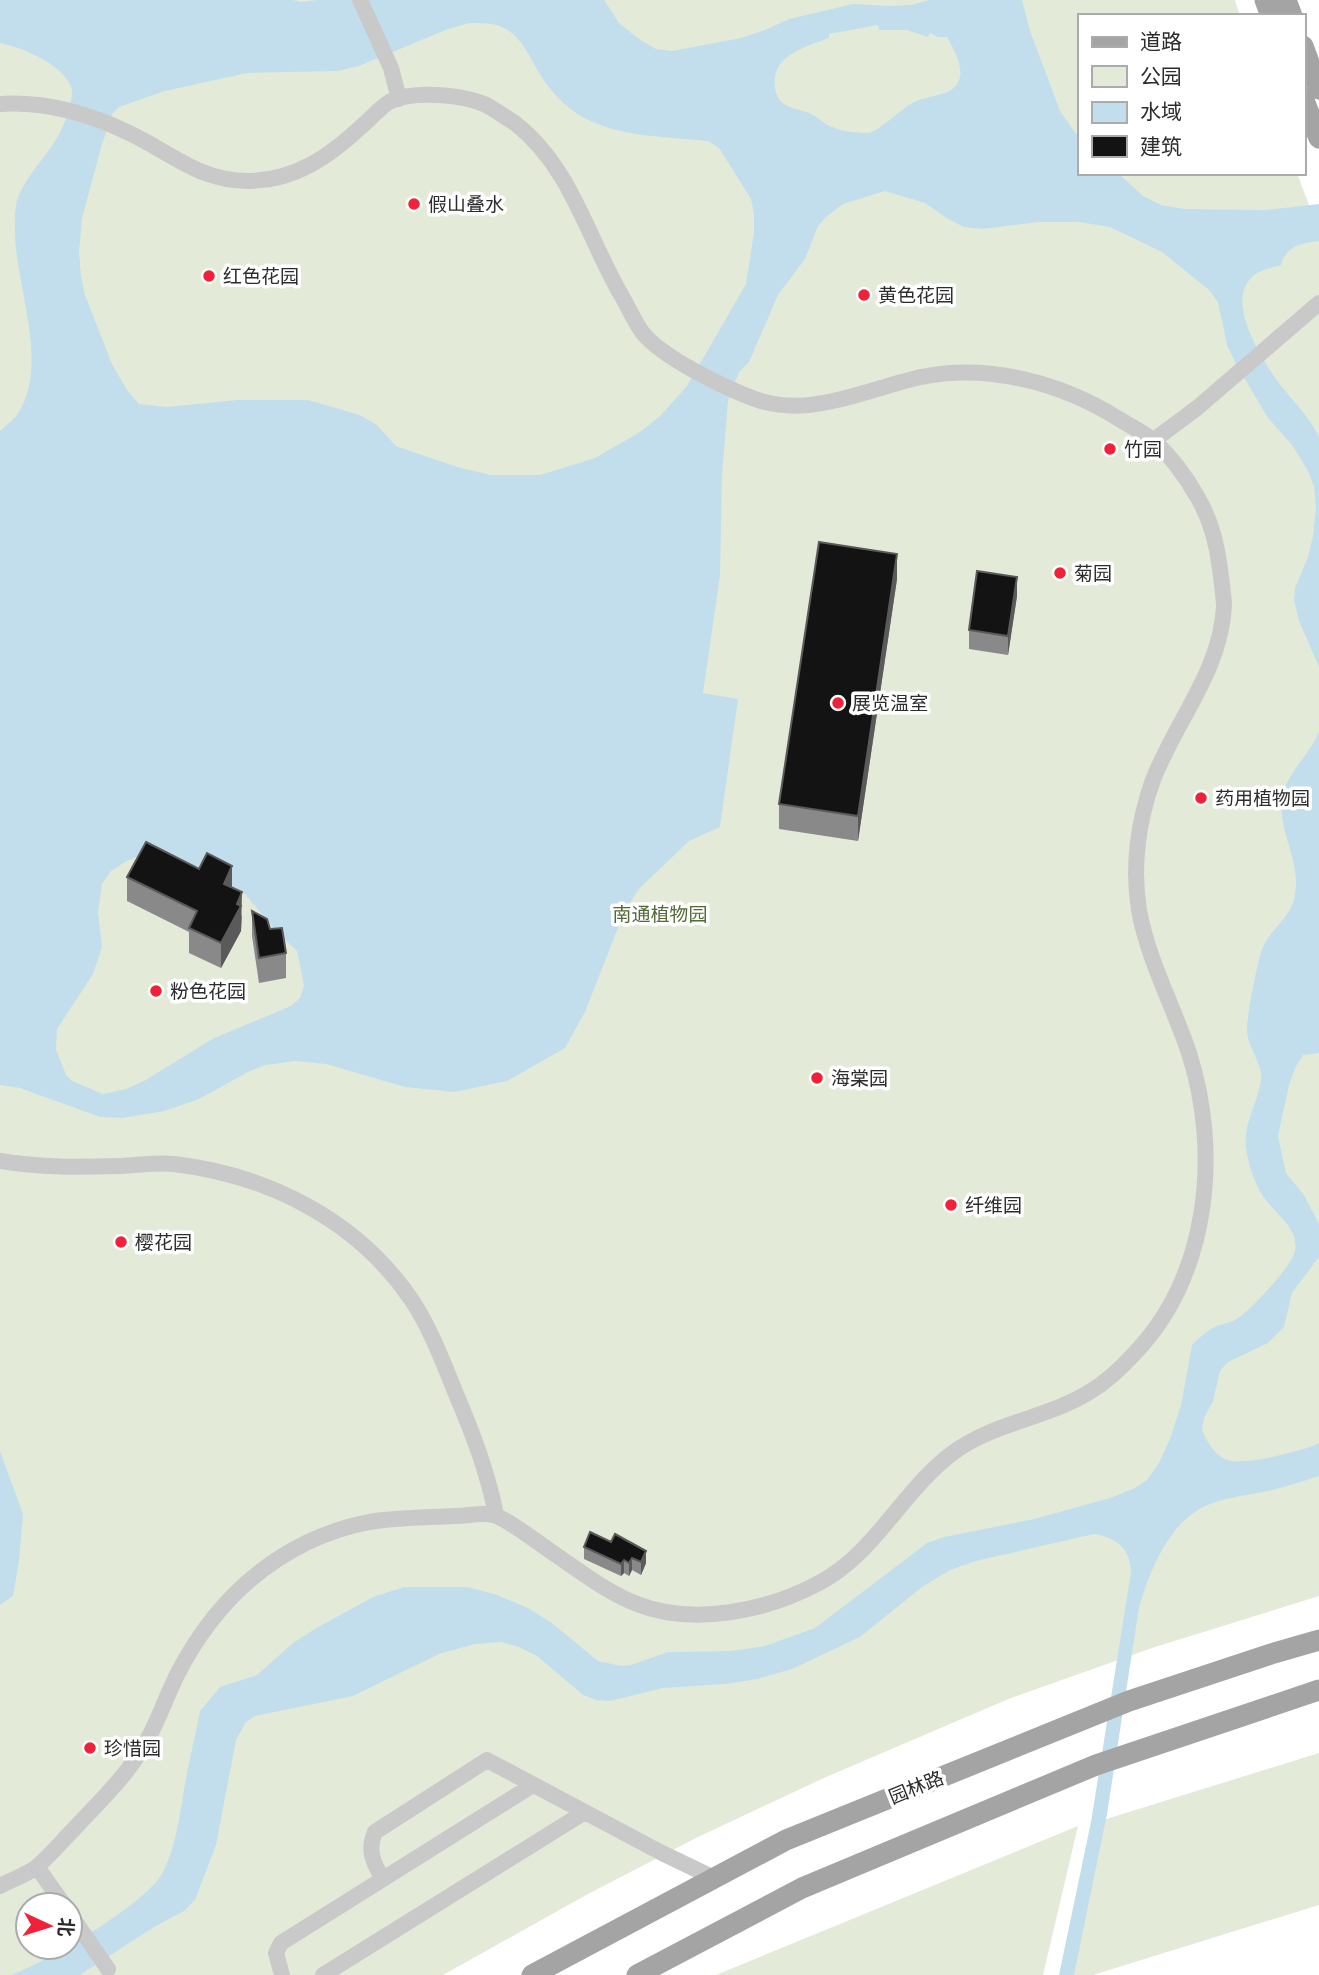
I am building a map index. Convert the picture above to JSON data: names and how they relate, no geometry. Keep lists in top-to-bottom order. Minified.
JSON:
{"streets":{"main road":["园林路"]},"parks":["南通植物园"],"places":["假山叠水","红色花园","黄色花园","竹园","菊园","展览温室","药用植物园","粉色花园","海棠园","纤维园","樱花园","珍惜园"],"legend":["道路","公园","水域","建筑"],"north":"right"}
